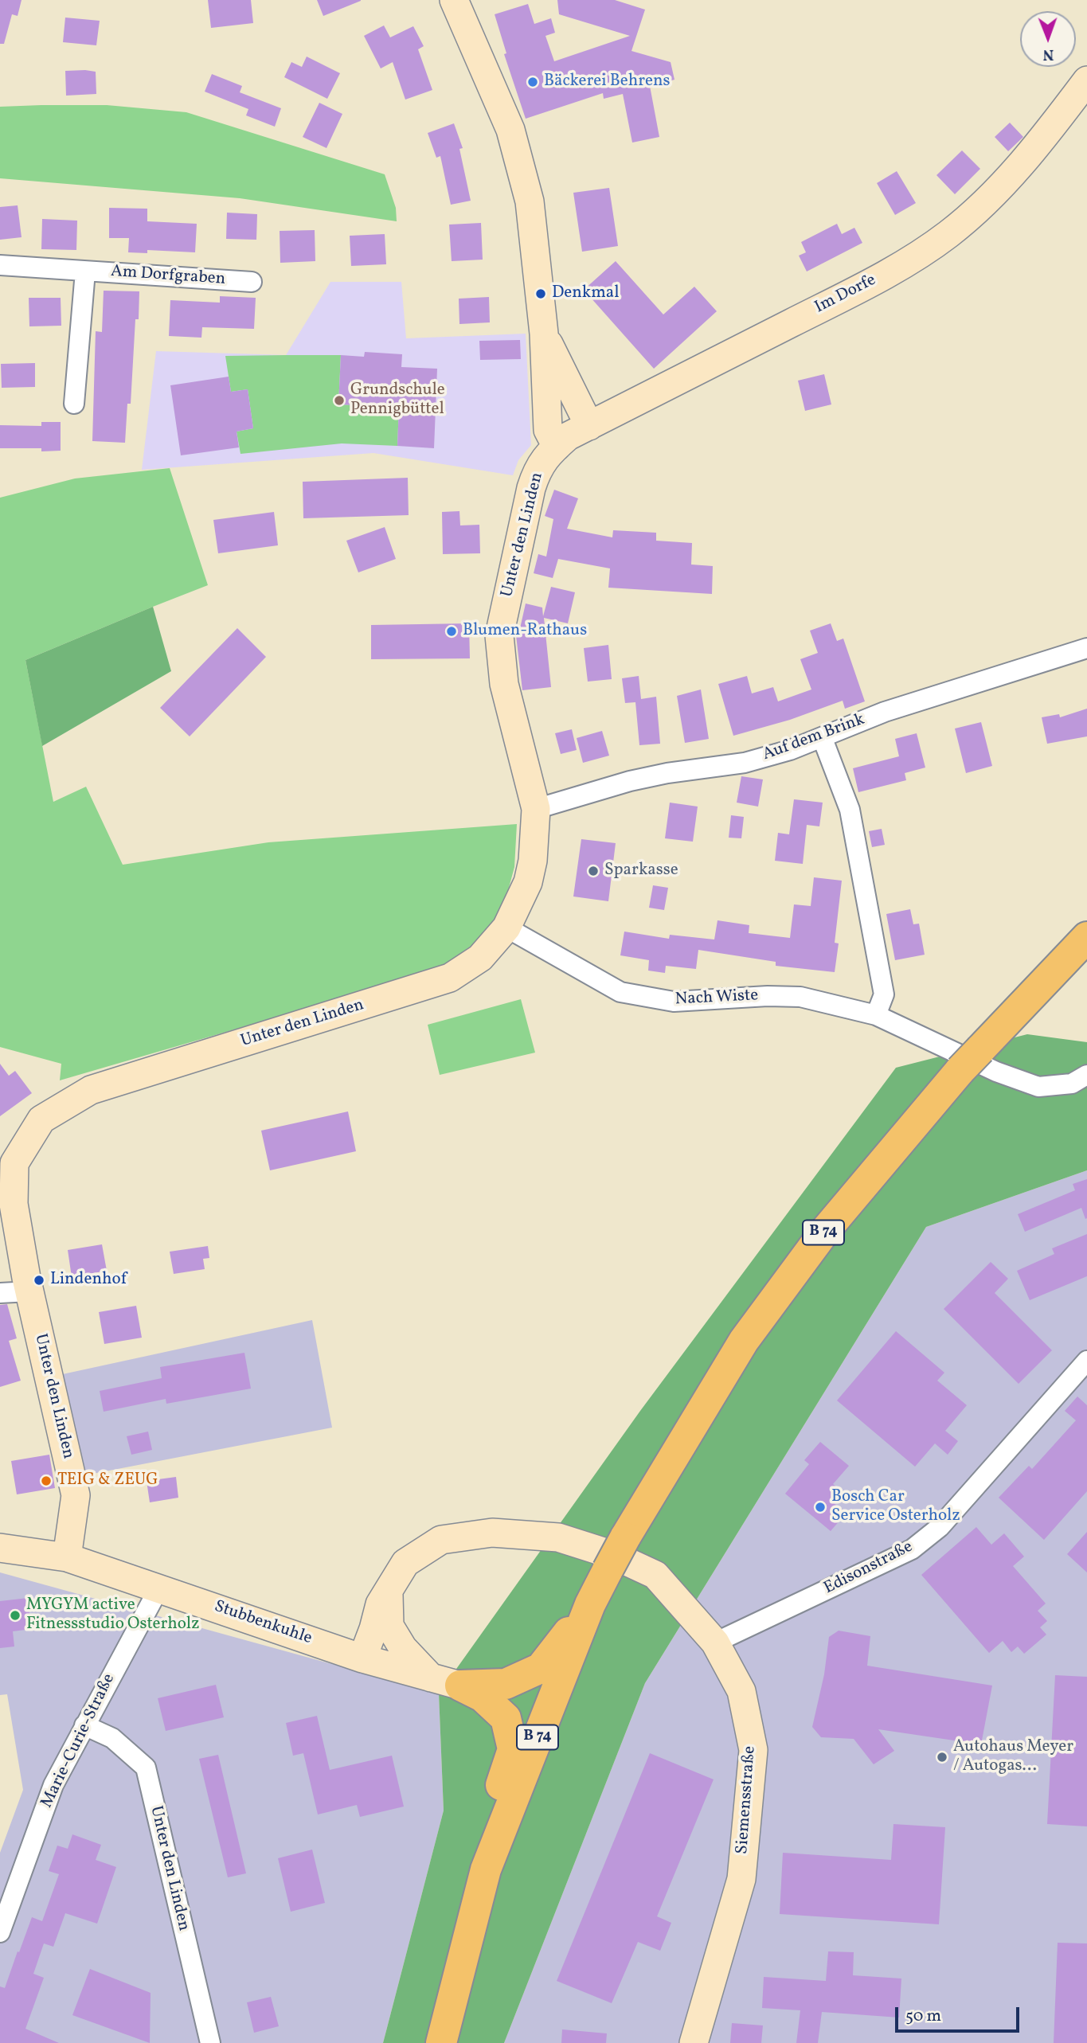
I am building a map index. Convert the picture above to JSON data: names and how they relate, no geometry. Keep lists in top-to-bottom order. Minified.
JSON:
{"streets":{"main road":["B 74"],"street":["Am Dorfgraben","Im Dorfe","Unter den Linden","Auf dem Brink","Nach Wiste","Edisonstraße","Stubbenkuhle","Marie-Curie-Straße","Siemensstraße"]},"crossings":[["Im Dorfe","Unter den Linden"],["Unter den Linden","Auf dem Brink"],["Unter den Linden","Nach Wiste"],["Unter den Linden","Stubbenkuhle"],["Unter den Linden","Marie-Curie-Straße"],["B 74","Stubbenkuhle"],["Edisonstraße","Siemensstraße"],["Stubbenkuhle","Marie-Curie-Straße"],["Stubbenkuhle","Siemensstraße"]],"places":["Bäckerei Behrens","Denkmal","Grundschule Pennigbüttel","Blumen-Rathaus","Sparkasse","Lindenhof","TEIG & ZEUG","Bosch Car Service Osterholz","MYGYM active Fitnessstudio Osterholz","Autohaus Meyer / Autogas..."],"scale_bar":"50 m","north":"bottom"}
